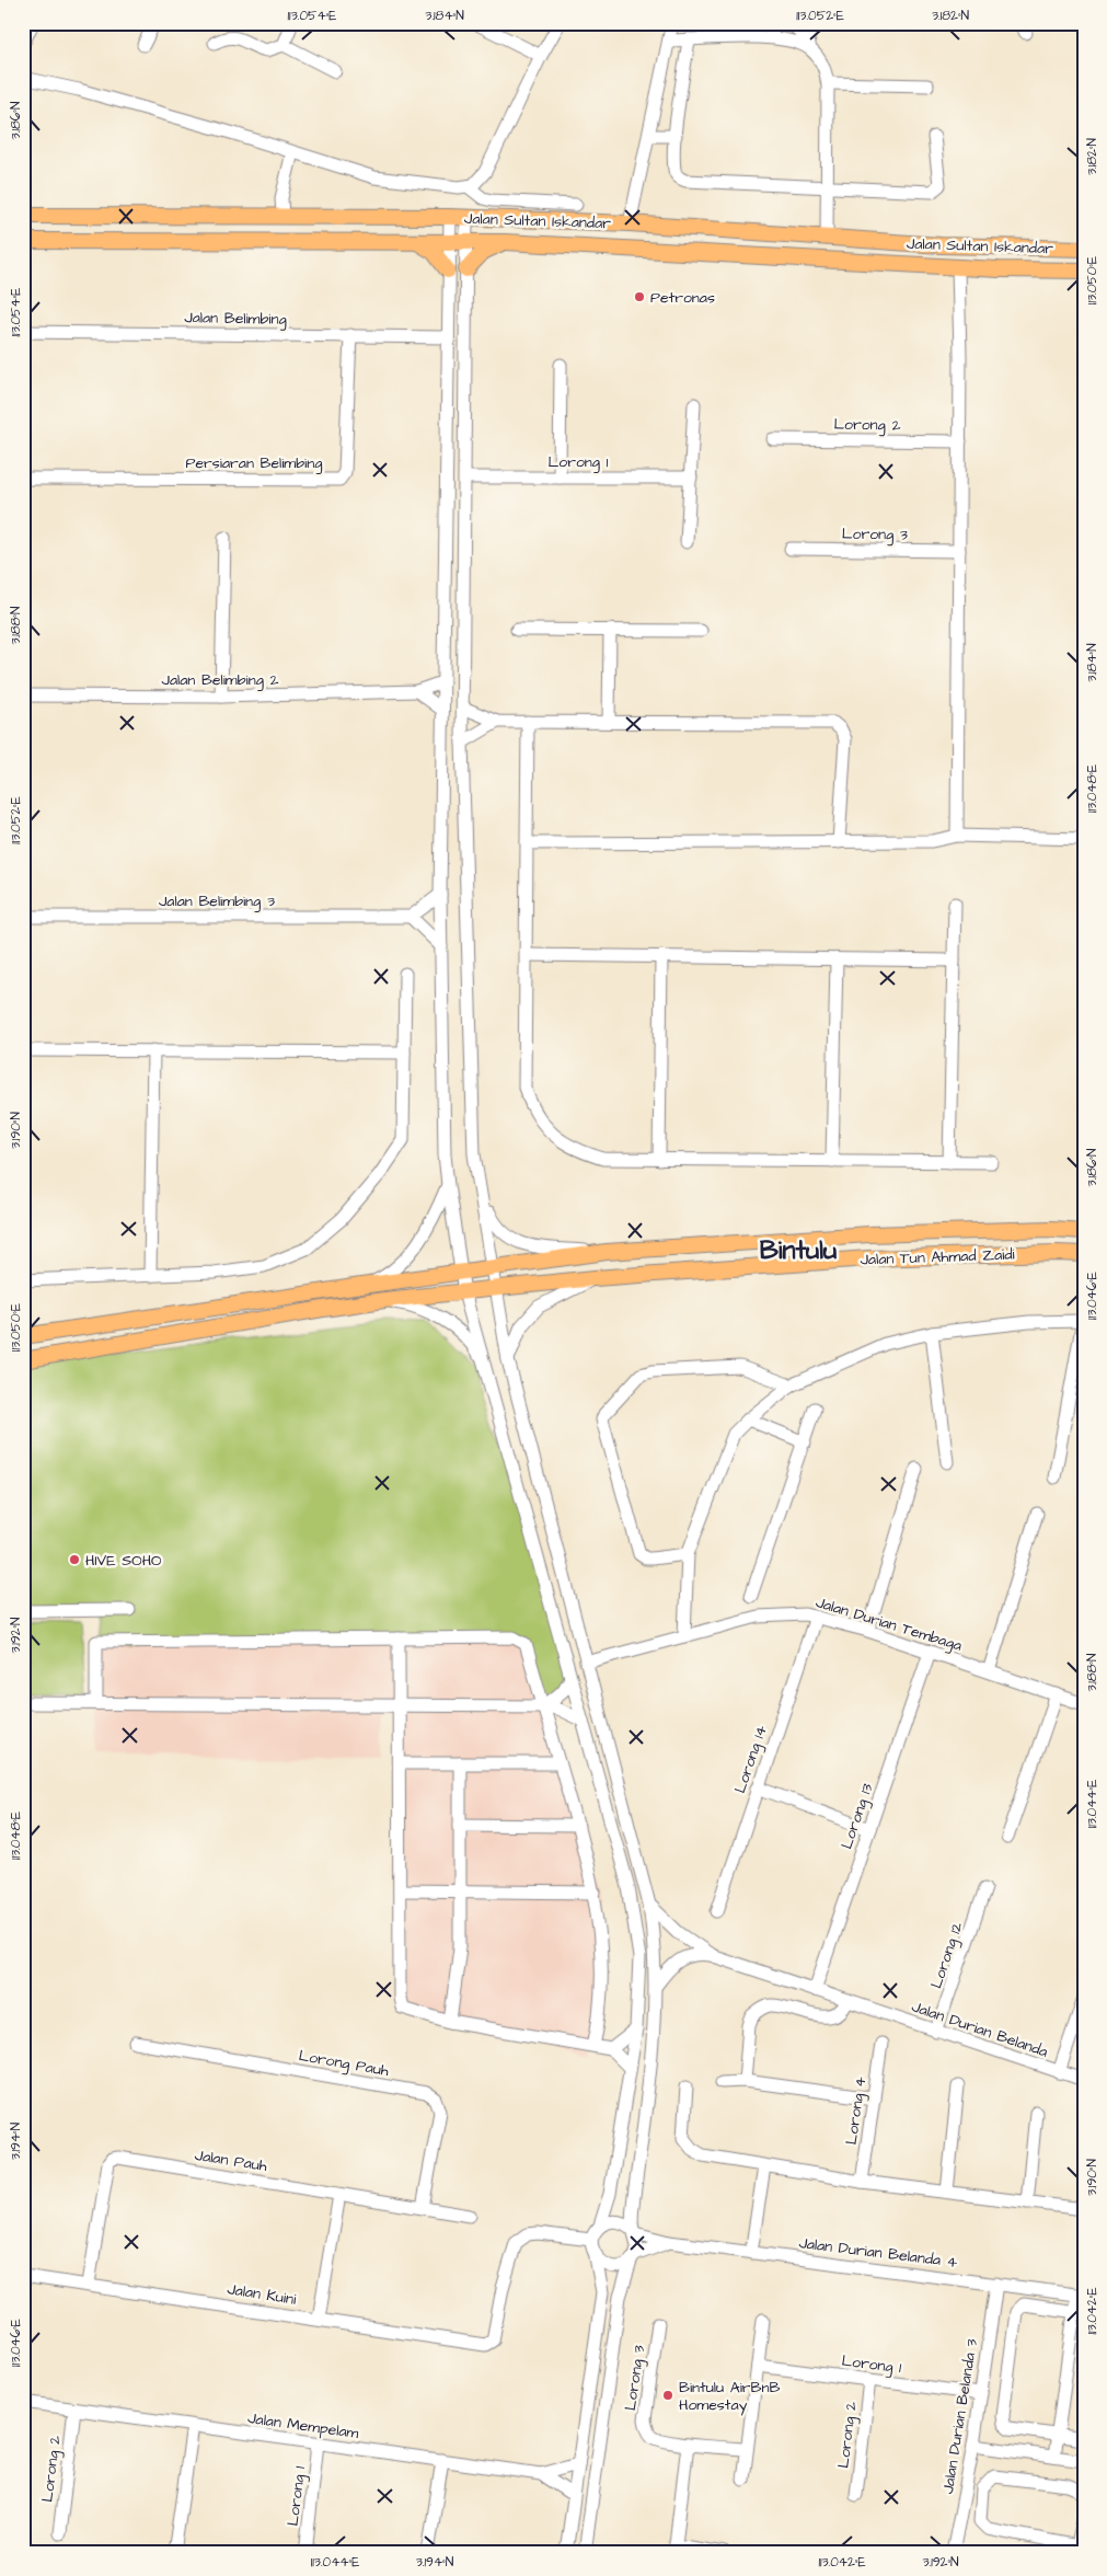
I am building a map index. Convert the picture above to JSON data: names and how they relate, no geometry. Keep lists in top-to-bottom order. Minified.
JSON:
{"streets":{"main road":["Jalan Sultan Iskandar","Jalan Tun Ahmad Zaidi"],"street":["Jalan Belimbing","Lorong 2","Lorong 1","Persiaran Belimbing","Lorong 3","Jalan Belimbing 2","Jalan Belimbing 3","Jalan Durian Tembaga","Lorong 14","Lorong 13","Lorong 12","Jalan Durian Belanda","Lorong Pauh","Lorong 4","Jalan Pauh","Jalan Durian Belanda 4","Jalan Kuini","Jalan Durian Belanda 3","Jalan Mempelam"]},"crossings":[["Jalan Belimbing","Persiaran Belimbing"],["Lorong 2","Lorong 1"],["Lorong 2","Jalan Mempelam"],["Lorong 1","Jalan Durian Belanda 3"],["Lorong 1","Jalan Mempelam"],["Jalan Durian Tembaga","Lorong 14"],["Jalan Durian Tembaga","Lorong 13"],["Lorong 13","Jalan Durian Belanda"],["Lorong 12","Jalan Durian Belanda"],["Lorong Pauh","Jalan Pauh"],["Jalan Pauh","Jalan Kuini"],["Jalan Durian Belanda 4","Jalan Kuini"],["Jalan Durian Belanda 4","Jalan Durian Belanda 3"]],"districts":["Bintulu"],"places":["Petronas","HIVE SOHO","Bintulu AirBnB Homestay"],"coordinates":["113.054°E","3.184°N","113.052°E","3.182°N","3.186°N","113.050°E","3.188°N","113.048°E","3.190°N","113.046°E","3.192°N","113.044°E","3.194°N","113.042°E"]}
